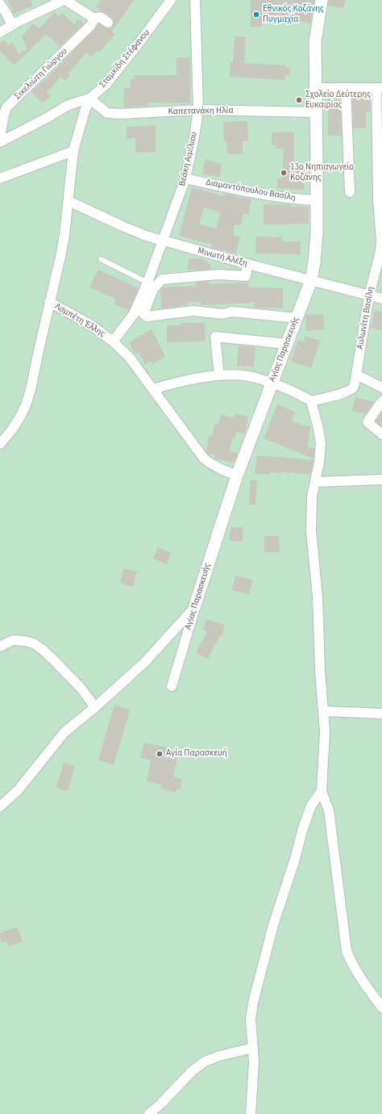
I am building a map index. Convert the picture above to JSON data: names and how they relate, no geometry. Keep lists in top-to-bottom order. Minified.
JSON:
{"streets":{"street":["Σταμκίδη Στέφανου","Σικελιώτη Γιώργου","Καπετανάκη Ηλία","Βεάκη Αιμίλιου","Διαμαντόπουλου Βασίλη","Μινωτή Αλέξη","Αυλωνίτη Βασίλη","Λαμπέτη Έλλης","Αγίας Παρασκευής"]},"crossings":[["Σταμκίδη Στέφανου","Καπετανάκη Ηλία"],["Σταμκίδη Στέφανου","Λαμπέτη Έλλης"],["Καπετανάκη Ηλία","Βεάκη Αιμίλιου"],["Καπετανάκη Ηλία","Λαμπέτη Έλλης"],["Καπετανάκη Ηλία","Αγίας Παρασκευής"],["Βεάκη Αιμίλιου","Διαμαντόπουλου Βασίλη"],["Βεάκη Αιμίλιου","Μινωτή Αλέξη"],["Βεάκη Αιμίλιου","Λαμπέτη Έλλης"],["Διαμαντόπουλου Βασίλη","Αγίας Παρασκευής"],["Μινωτή Αλέξη","Αυλωνίτη Βασίλη"],["Μινωτή Αλέξη","Λαμπέτη Έλλης"],["Μινωτή Αλέξη","Αγίας Παρασκευής"],["Λαμπέτη Έλλης","Αγίας Παρασκευής"]],"places":["Εθνικός Κοζάνης Πυγμαχία","Σχολείο Δεύτερης Ευκαιρίας","13ο Νηπιαγωγείο Κοζάνης","Αγία Παρασκευή"]}
